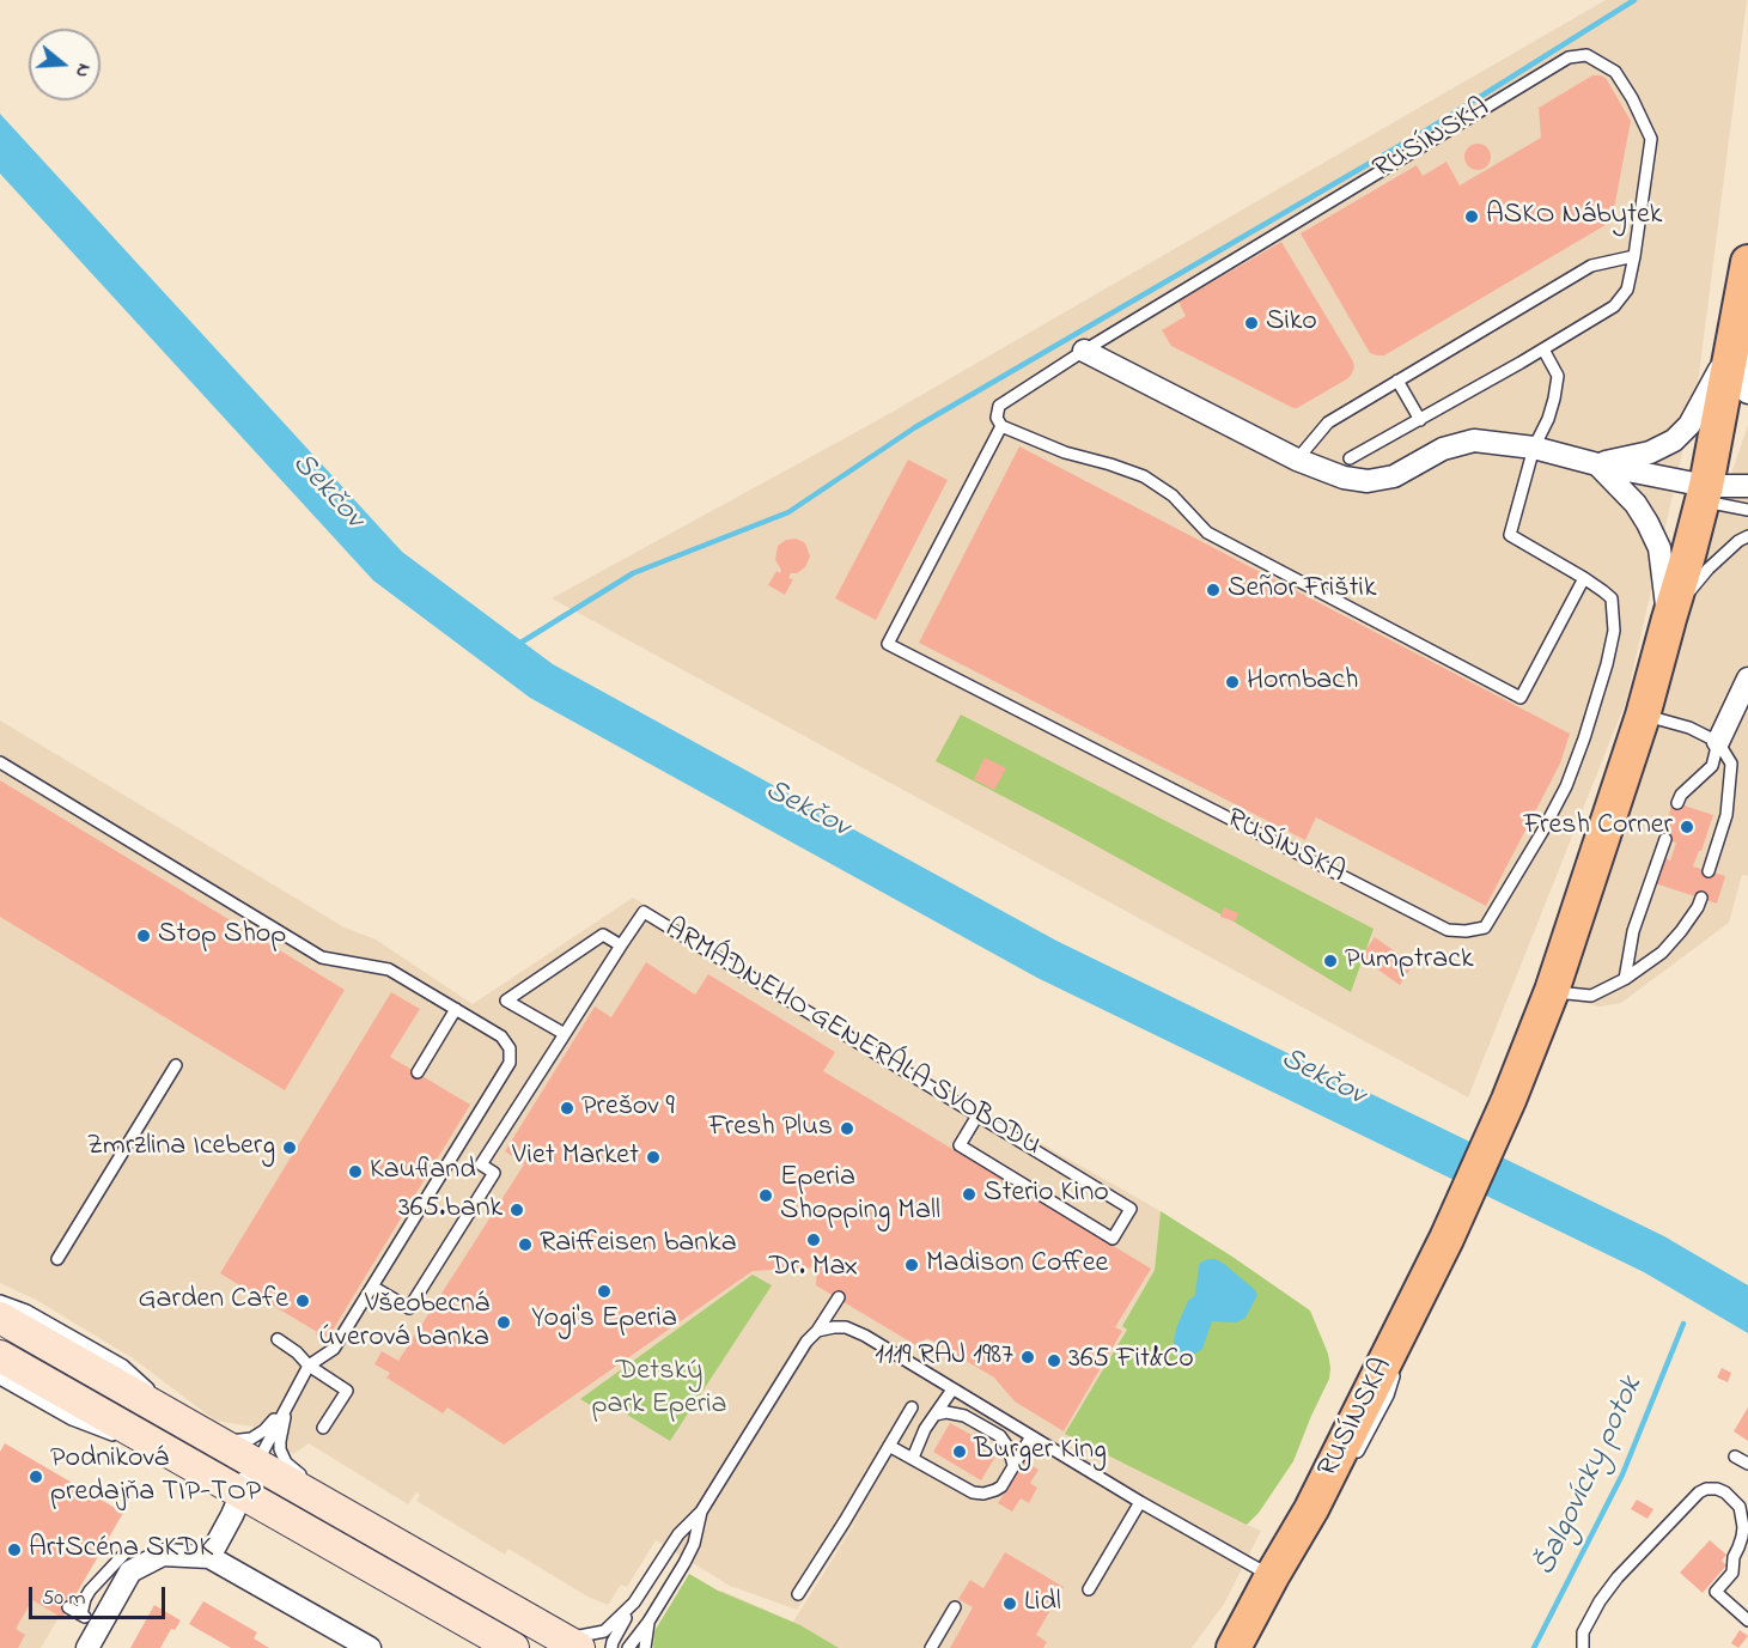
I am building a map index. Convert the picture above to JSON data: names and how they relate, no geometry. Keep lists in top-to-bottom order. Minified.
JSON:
{"streets":{"main road":["RUSÍNSKA"],"lane":["ARMÁDNEHO GENERÁLA SVOBODU"]},"water":["Sekčov","Šalgovícky potok"],"parks":["Detský park Eperia"],"places":["ASKO Nábytek","Siko","Señor Frištik","Hornbach","Fresh Corner","Stop Shop","Pumptrack","Prešov 9","Fresh Plus","Zmrzlina Iceberg","Viet Market","Kaufland","Sterio Kino","Eperia Shopping Mall","365.bank","Dr. Max","Raiffeisen banka","Madison Coffee","Yogi's Eperia","Garden Cafe","Všeobecná úverová banka","1119 RAJ 1987","365 Fit&Co","Burger King","Podniková predajňa TIP-TOP","ArtScéna SKDK","Lidl"],"scale_bar":"50 m","north":"right"}
